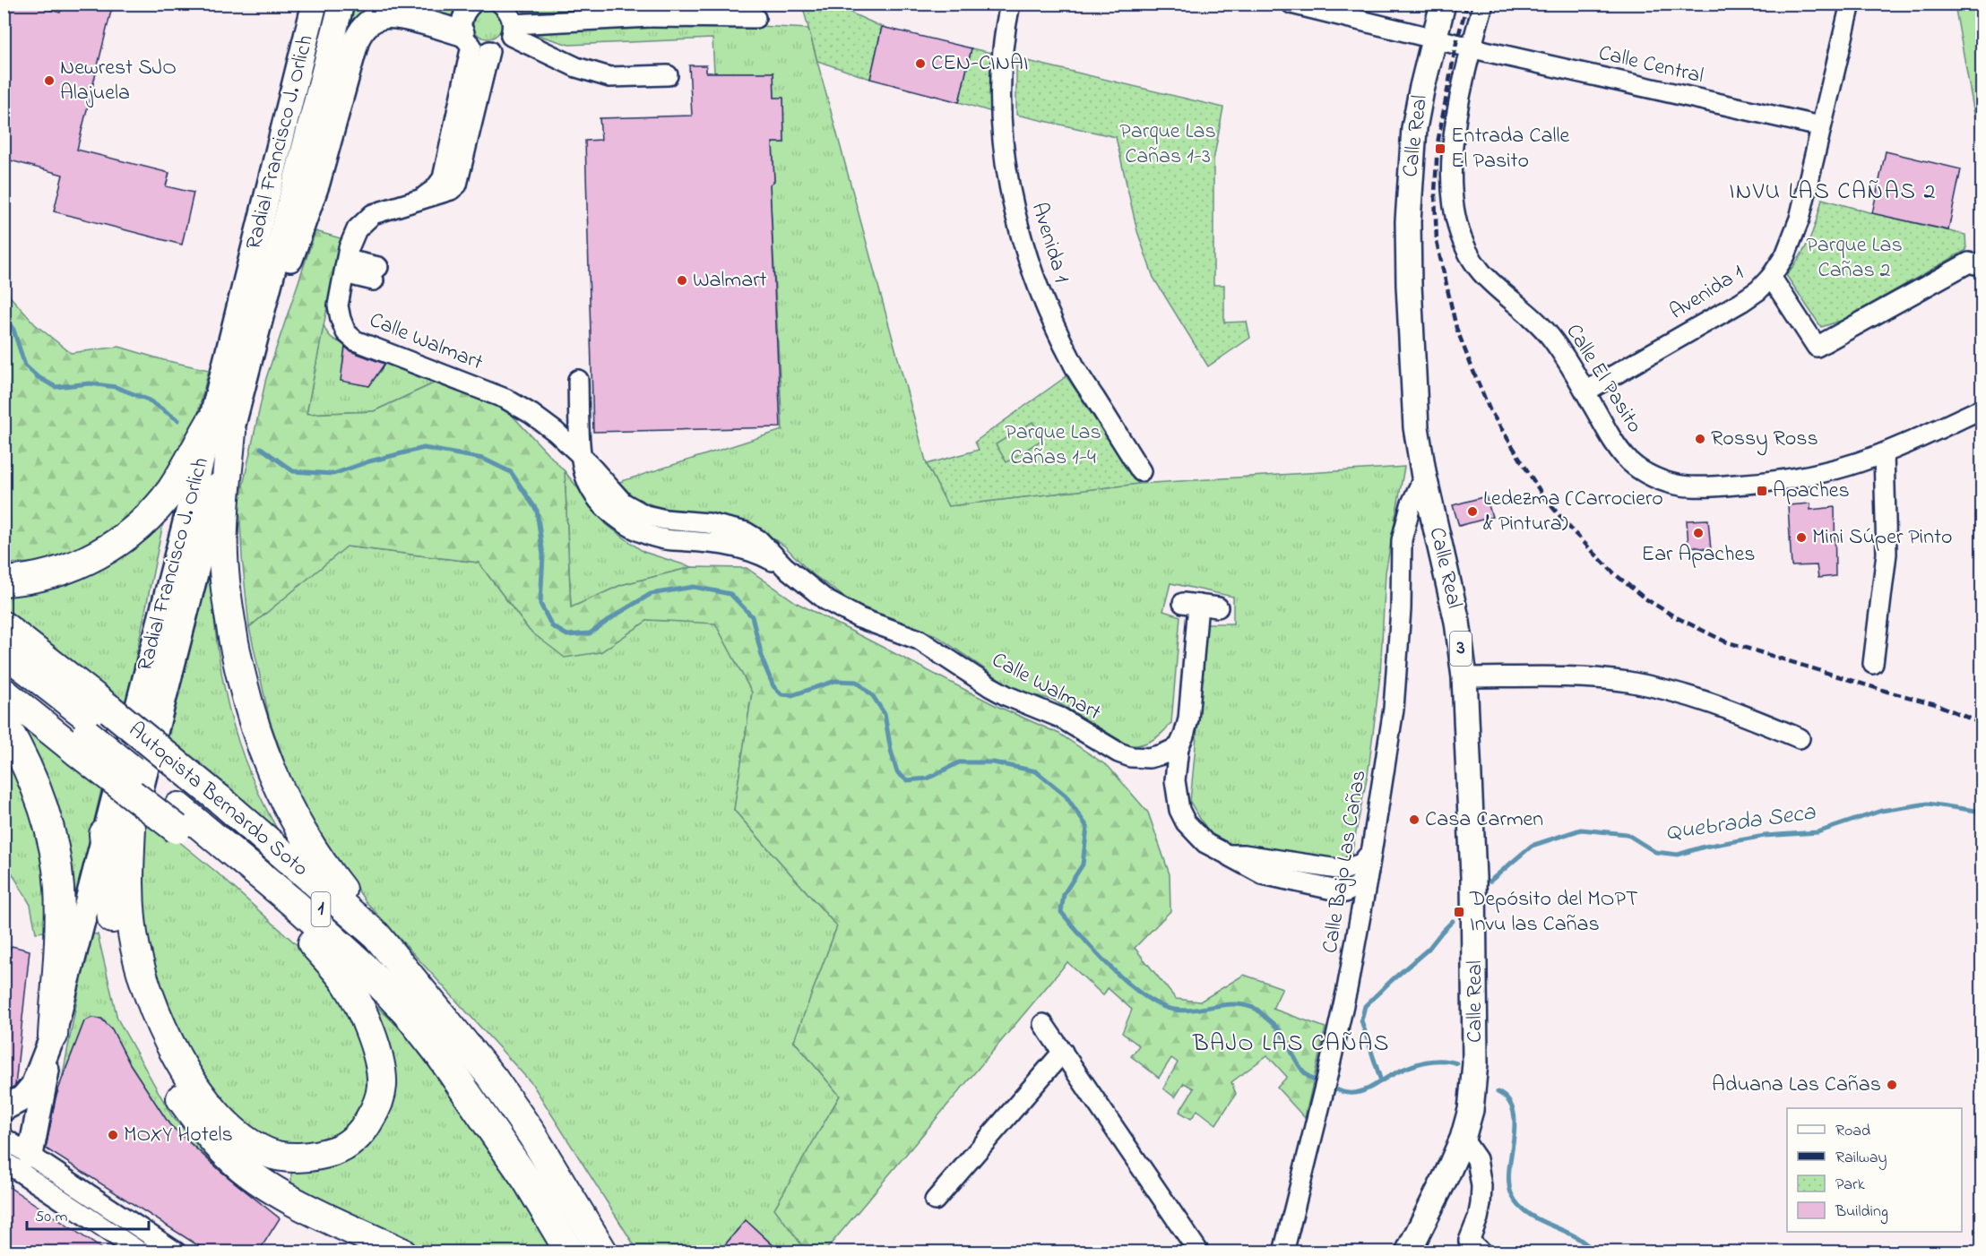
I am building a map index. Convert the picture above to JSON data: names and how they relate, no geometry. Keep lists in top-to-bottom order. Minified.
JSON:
{"streets":{"highway":["Autopista Bernardo Soto","1"],"main road":["Calle Real","Radial Francisco J. Orlich","3"],"street":["Calle Central","Avenida 1","Calle Walmart","Calle El Pasito","Calle Bajo Las Cañas"]},"crossings":[["Calle Central","Calle Real"],["Calle Central","Avenida 1"],["Calle Central","Calle El Pasito"],["Calle Real","Calle Bajo Las Cañas"],["Avenida 1","Calle El Pasito"],["Autopista Bernardo Soto","1"]],"districts":["INVU LAS CAÑAS 2","BAJO LAS CAÑAS"],"water":["Quebrada Seca"],"parks":["Parque Las Cañas 1-3","Parque Las Cañas 2","Parque Las Cañas 1-4"],"places":{"other":["CEN-CINAI","Newrest SJO Alajuela","Walmart","Rossy Ross","Ledezma (Carrociero & Pintura)","Ear Apaches","Mini Súper Pinto","Casa Carmen","Aduana Las Cañas","MOXY Hotels"],"transit":["Entrada Calle El Pasito","Apaches","Depósito del MOPT Invu las Cañas"]},"legend":["Road","Railway","Park","Building"],"scale_bar":"50 m"}
